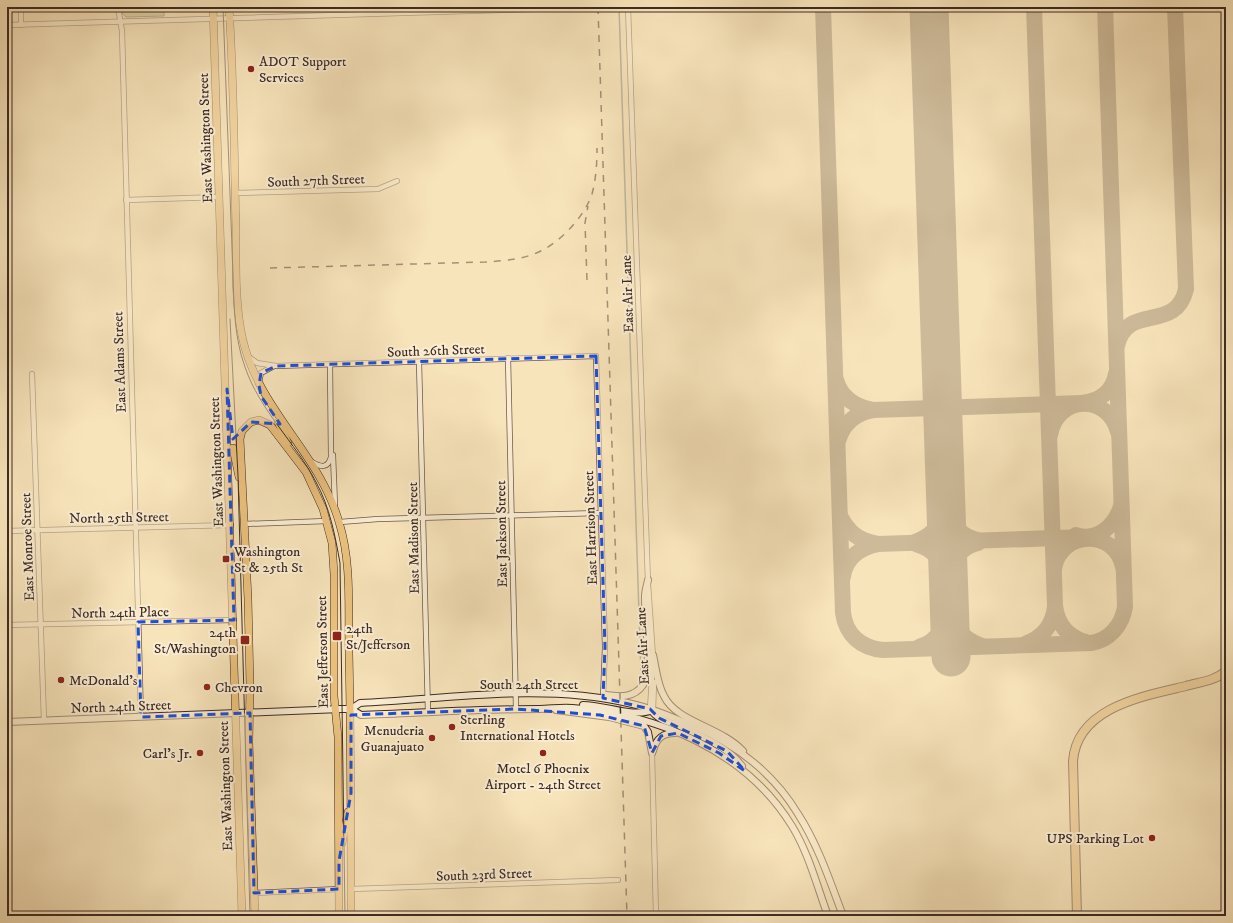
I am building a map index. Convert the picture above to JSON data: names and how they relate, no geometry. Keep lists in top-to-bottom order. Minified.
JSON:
{"streets":{"main road":["East Washington Street","East Jefferson Street","South 24th Street","North 24th Street"],"street":["South 27th Street","East Air Lane","South 26th Street","East Adams Street","North 25th Street","East Harrison Street","East Jackson Street","East Madison Street","East Monroe Street","North 24th Place","South 23rd Street"]},"crossings":[["East Washington Street","South 27th Street"],["East Washington Street","North 25th Street"],["East Washington Street","North 24th Place"],["East Washington Street","East Jefferson Street"],["East Washington Street","South 24th Street"],["East Washington Street","North 24th Street"],["South 26th Street","East Harrison Street"],["South 26th Street","East Jackson Street"],["South 26th Street","East Madison Street"],["South 26th Street","East Jefferson Street"],["East Adams Street","North 25th Street"],["East Adams Street","North 24th Place"],["East Adams Street","North 24th Street"],["North 25th Street","East Monroe Street"],["East Harrison Street","South 24th Street"],["East Jackson Street","South 24th Street"],["East Madison Street","South 24th Street"],["East Monroe Street","North 24th Place"],["East Monroe Street","North 24th Street"],["East Jefferson Street","South 24th Street"],["East Jefferson Street","South 23rd Street"],["South 24th Street","North 24th Street"]],"places":{"other":["ADOT Support Services","McDonald's","Chevron","Sterling International Hotels","Menuderia Guanajuato","Carl's Jr.","Motel 6 Phoenix Airport - 24th Street","UPS Parking Lot"],"transit":["Washington St & 25th St","24th St/Jefferson","24th St/Washington"]}}
